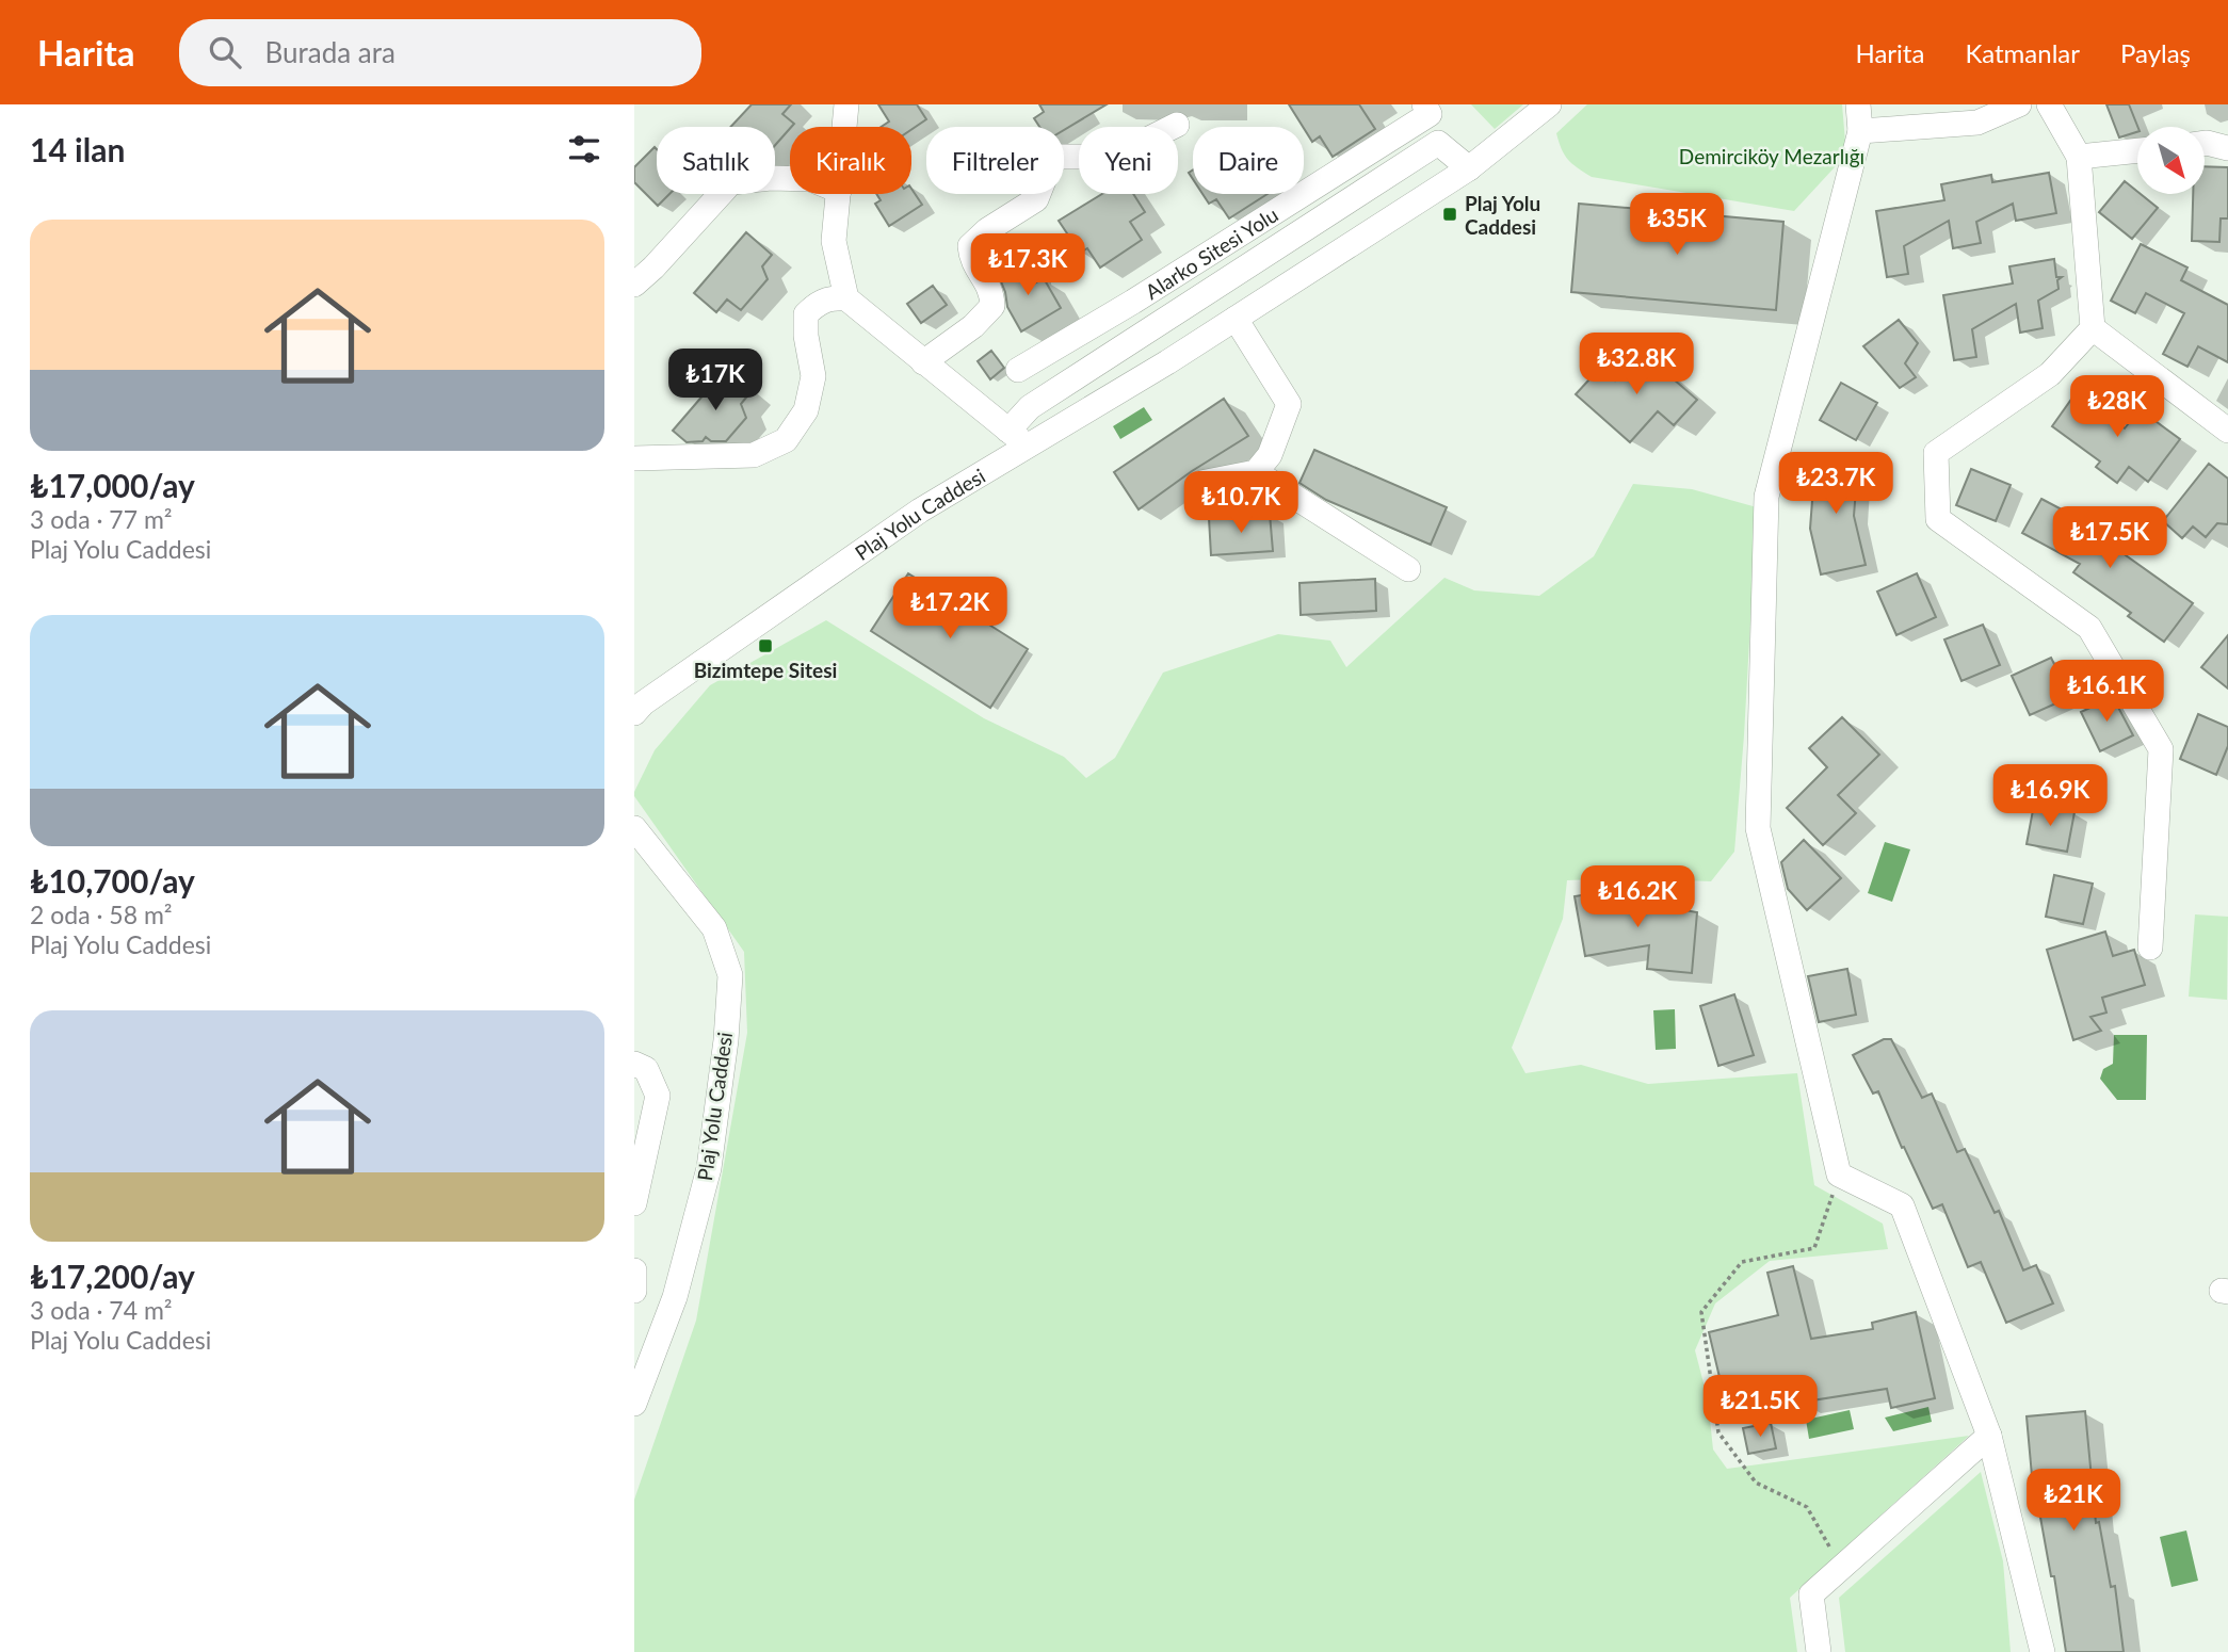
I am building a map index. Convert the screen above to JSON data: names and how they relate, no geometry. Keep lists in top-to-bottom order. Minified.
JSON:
{"streets":{"street":["Alarko Sitesi Yolu","Plaj Yolu Caddesi"]},"parks":["Demirciköy Mezarlığı"],"places":{"transit":["Plaj Yolu Caddesi","Bizimtepe Sitesi"]},"north":"bottom right","page":{"header":"Harita","search":"Burada ara","nav":["Harita","Katmanlar","Paylaş"],"heading":"14 ilan","chip":["Satılık","Kiralık","Filtreler","Yeni","Daire"],"price":["₺35K","₺17.3K","₺32.8K","₺17K","₺28K","₺23.7K","₺10.7K","₺17.5K","₺17.2K","₺16.1K","₺16.9K","₺16.2K","₺21.5K","₺21K"],"list":[{"name":"₺17,000/ay","note":"3 oda · 77 m² · Plaj Yolu Caddesi"},{"name":"₺10,700/ay","note":"2 oda · 58 m² · Plaj Yolu Caddesi"},{"name":"₺17,200/ay","note":"3 oda · 74 m² · Plaj Yolu Caddesi"}]}}
